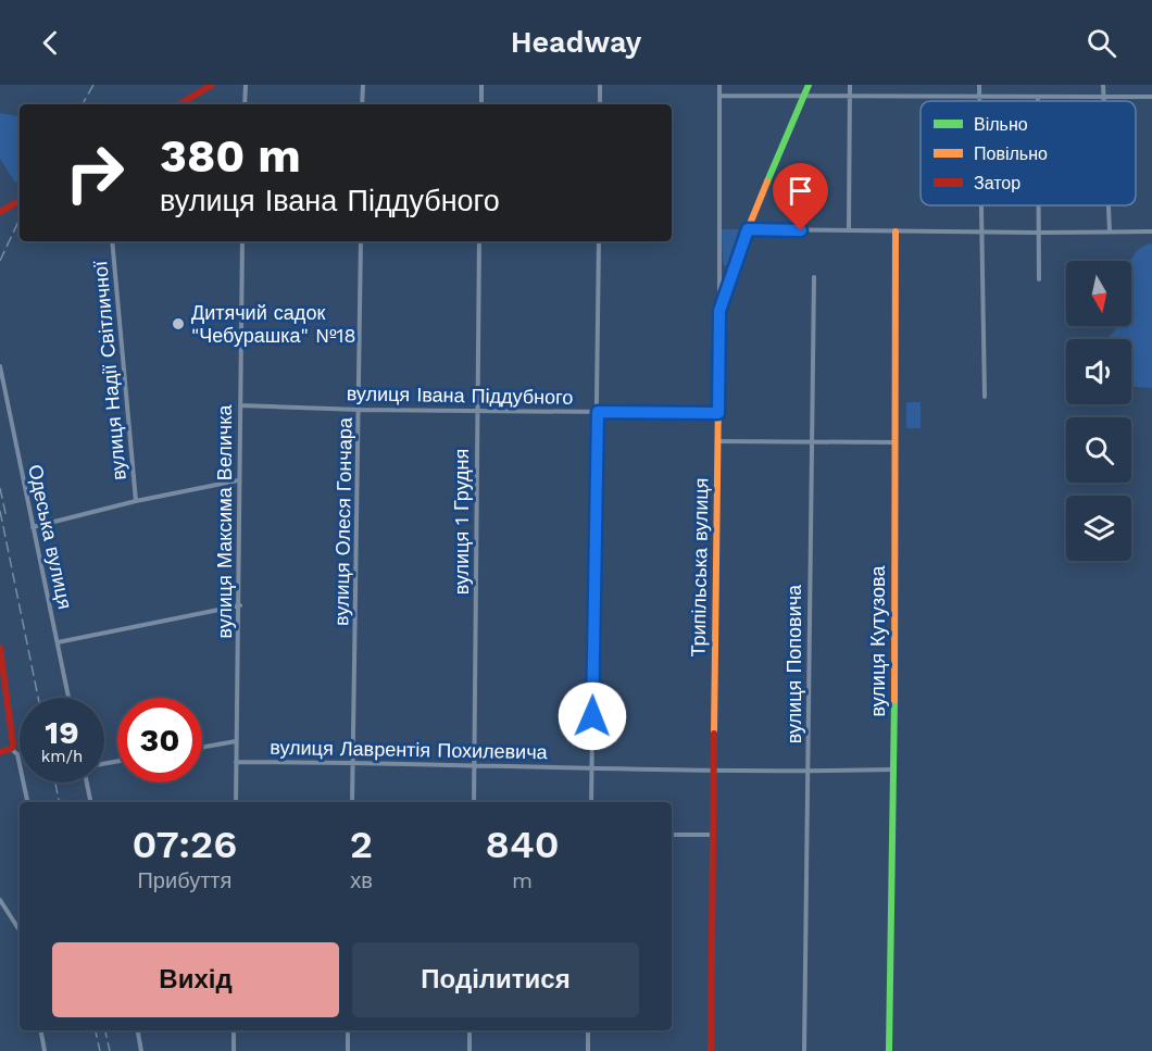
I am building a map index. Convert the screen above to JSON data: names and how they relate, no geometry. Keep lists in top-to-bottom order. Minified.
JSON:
{"streets":{"main road":["Трипільська вулиця","вулиця Кутузова"],"street":["вулиця Надії Світличної","вулиця Івана Піддубного","вулиця Максима Величка","вулиця Олеся Гончара","вулиця 1 Грудня","Одеська вулиця","вулиця Поповича","вулиця Лаврентія Похилевича"]},"crossings":[["вулиця Івана Піддубного","вулиця Максима Величка"],["вулиця Івана Піддубного","вулиця Олеся Гончара"],["вулиця Івана Піддубного","вулиця 1 Грудня"],["вулиця Івана Піддубного","Трипільська вулиця"],["вулиця Максима Величка","вулиця Лаврентія Похилевича"],["вулиця Олеся Гончара","вулиця Лаврентія Похилевича"],["вулиця 1 Грудня","вулиця Лаврентія Похилевича"],["Трипільська вулиця","вулиця Лаврентія Похилевича"],["вулиця Кутузова","вулиця Лаврентія Похилевича"],["вулиця Поповича","вулиця Лаврентія Похилевича"]],"places":["Дитячий садок \"Чебурашка\" №18"],"legend":["Вільно","Повільно","Затор"],"north":"bottom","page":{"header":"Headway","turn":["380 m","вулиця Івана Піддубного"],"speed":"19 km/h","limit":"30","eta":["07:26","Прибуття","2","хв","840","m"],"buttons":["Вихід","Поділитися"]}}
